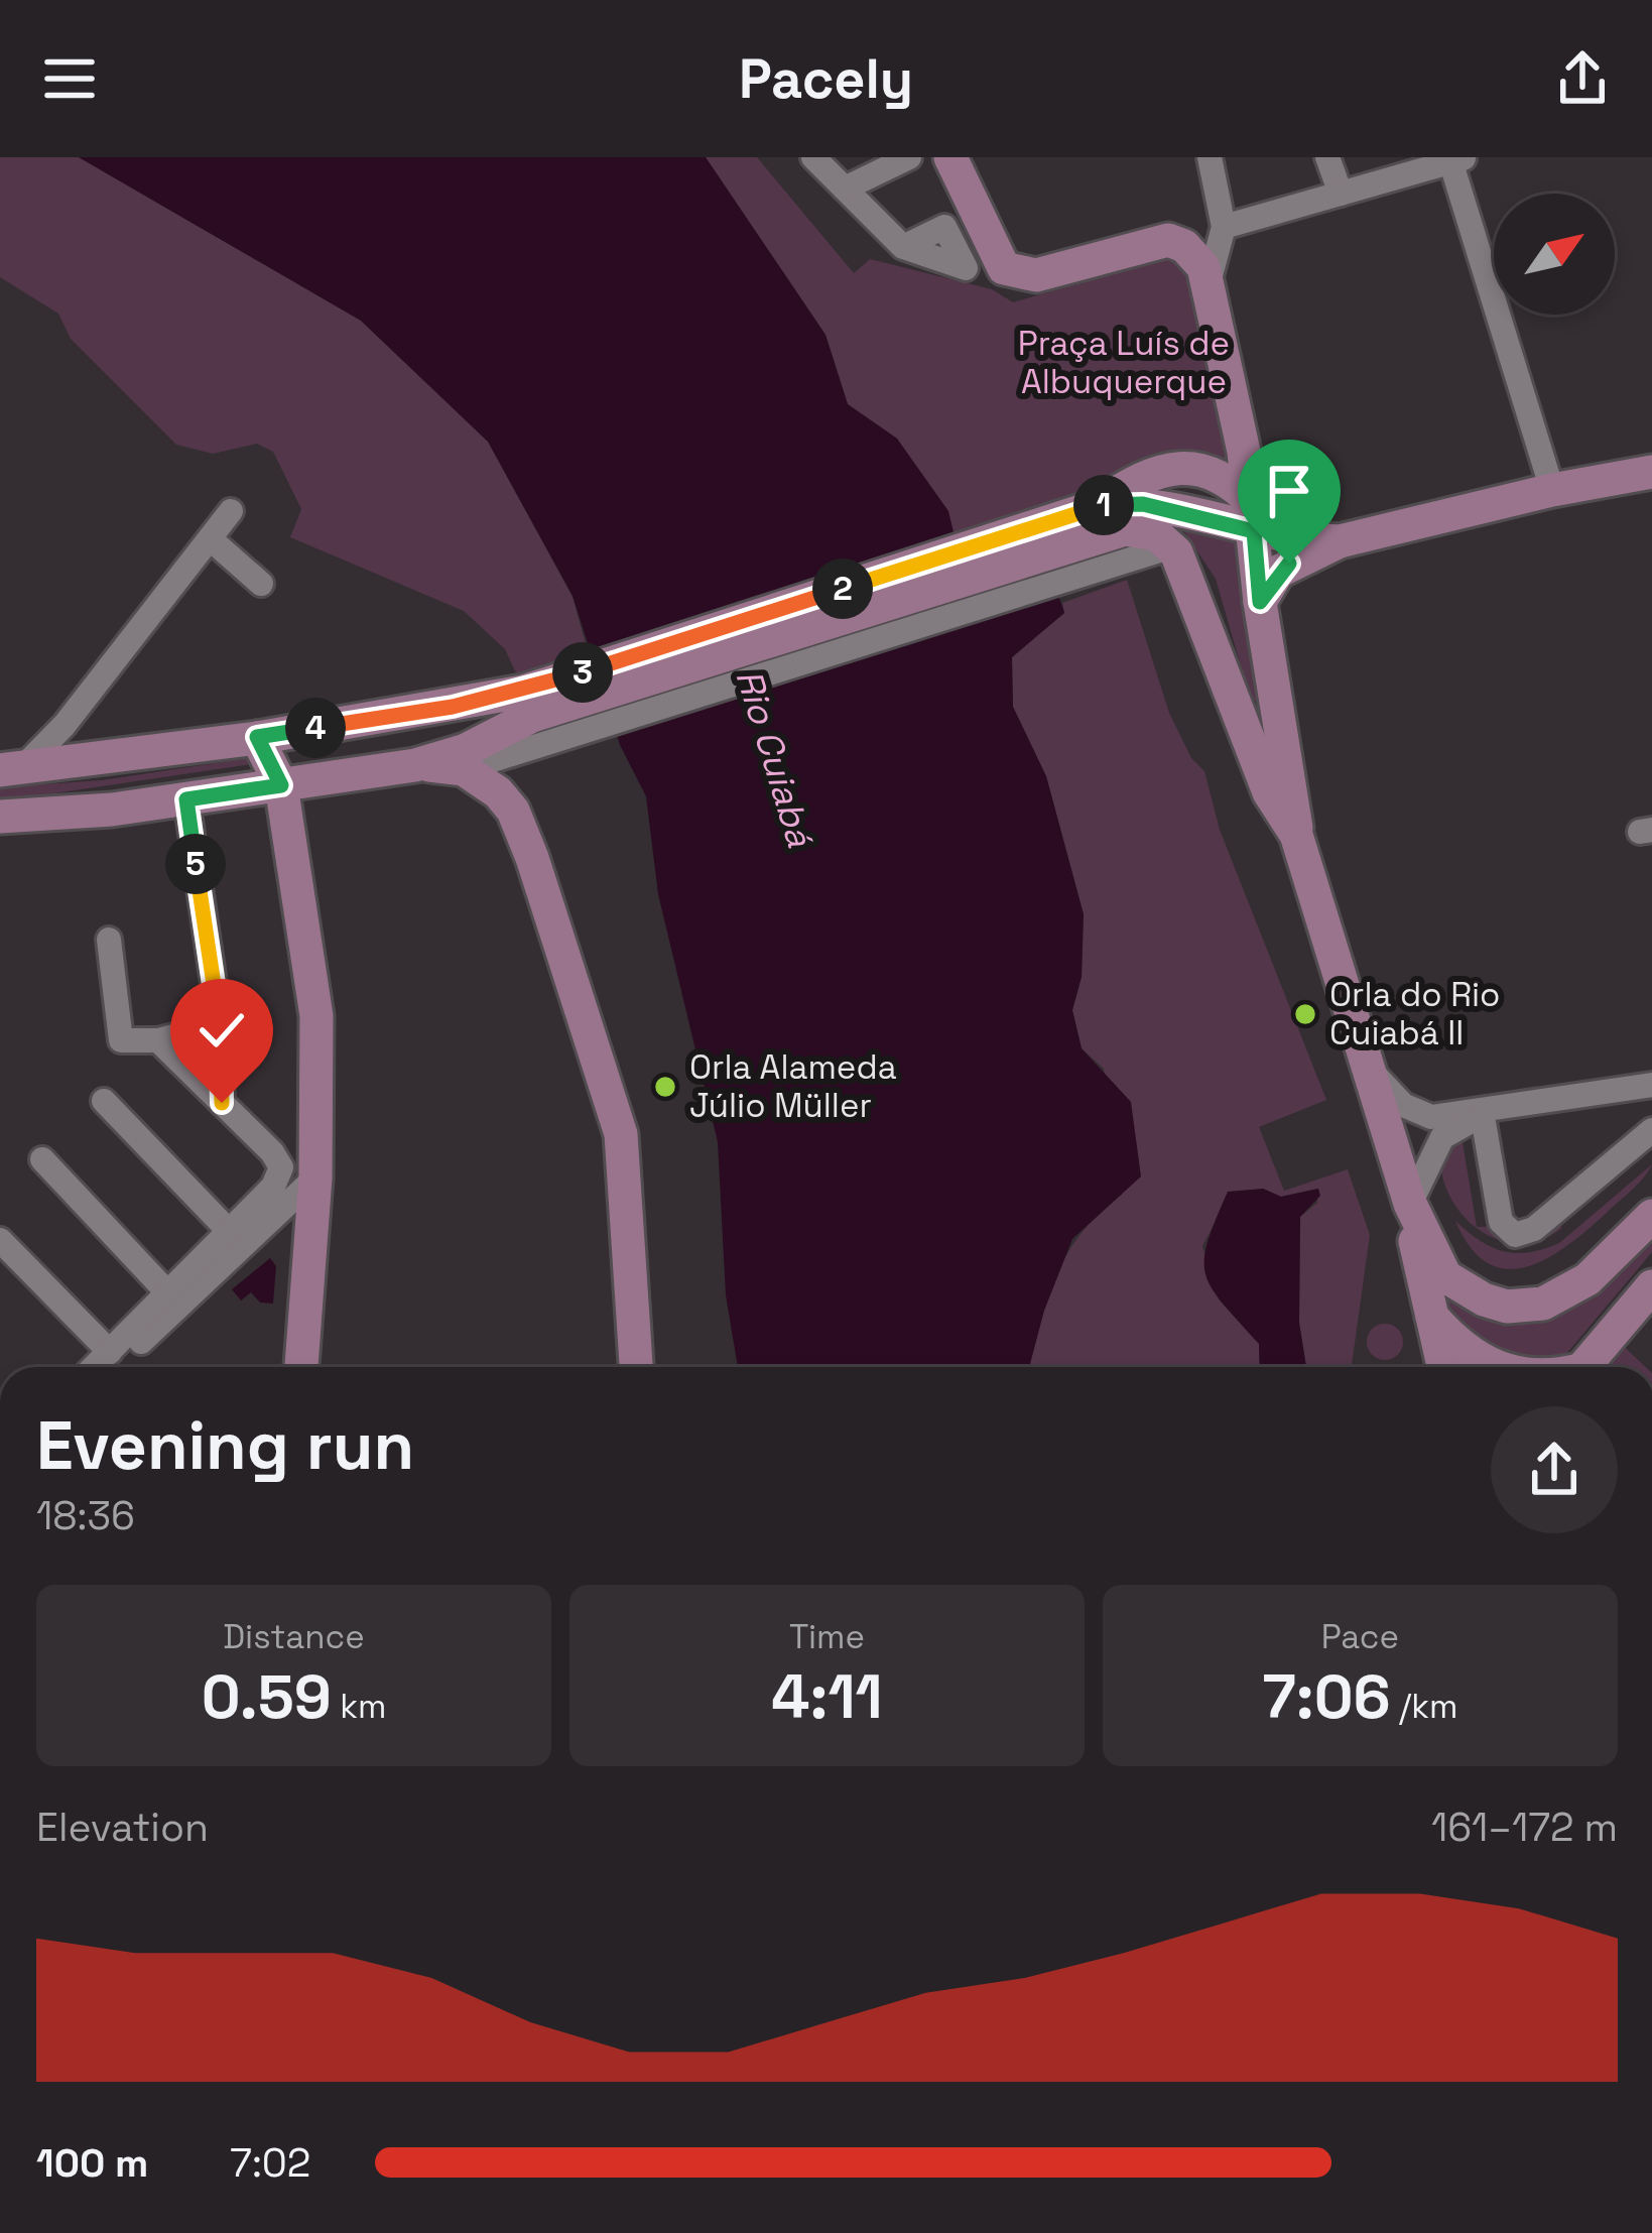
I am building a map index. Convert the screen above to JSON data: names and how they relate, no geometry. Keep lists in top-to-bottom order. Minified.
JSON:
{"water":["Rio Cuiabá"],"parks":["Praça Luís de Albuquerque"],"places":["Orla do Rio Cuiabá II","Orla Alameda Júlio Müller"],"north":"top right","page":{"header":"Pacely","pins":["1","2","3","4","5"],"heading":["Evening run","18:36"],"stats":[["Distance","0.59 km"],["Time","4:11"],["Pace","7:06 /km"]],"chart":["Elevation","161–172 m"],"list":[{"name":"100 m","note":"7:02"}]}}
